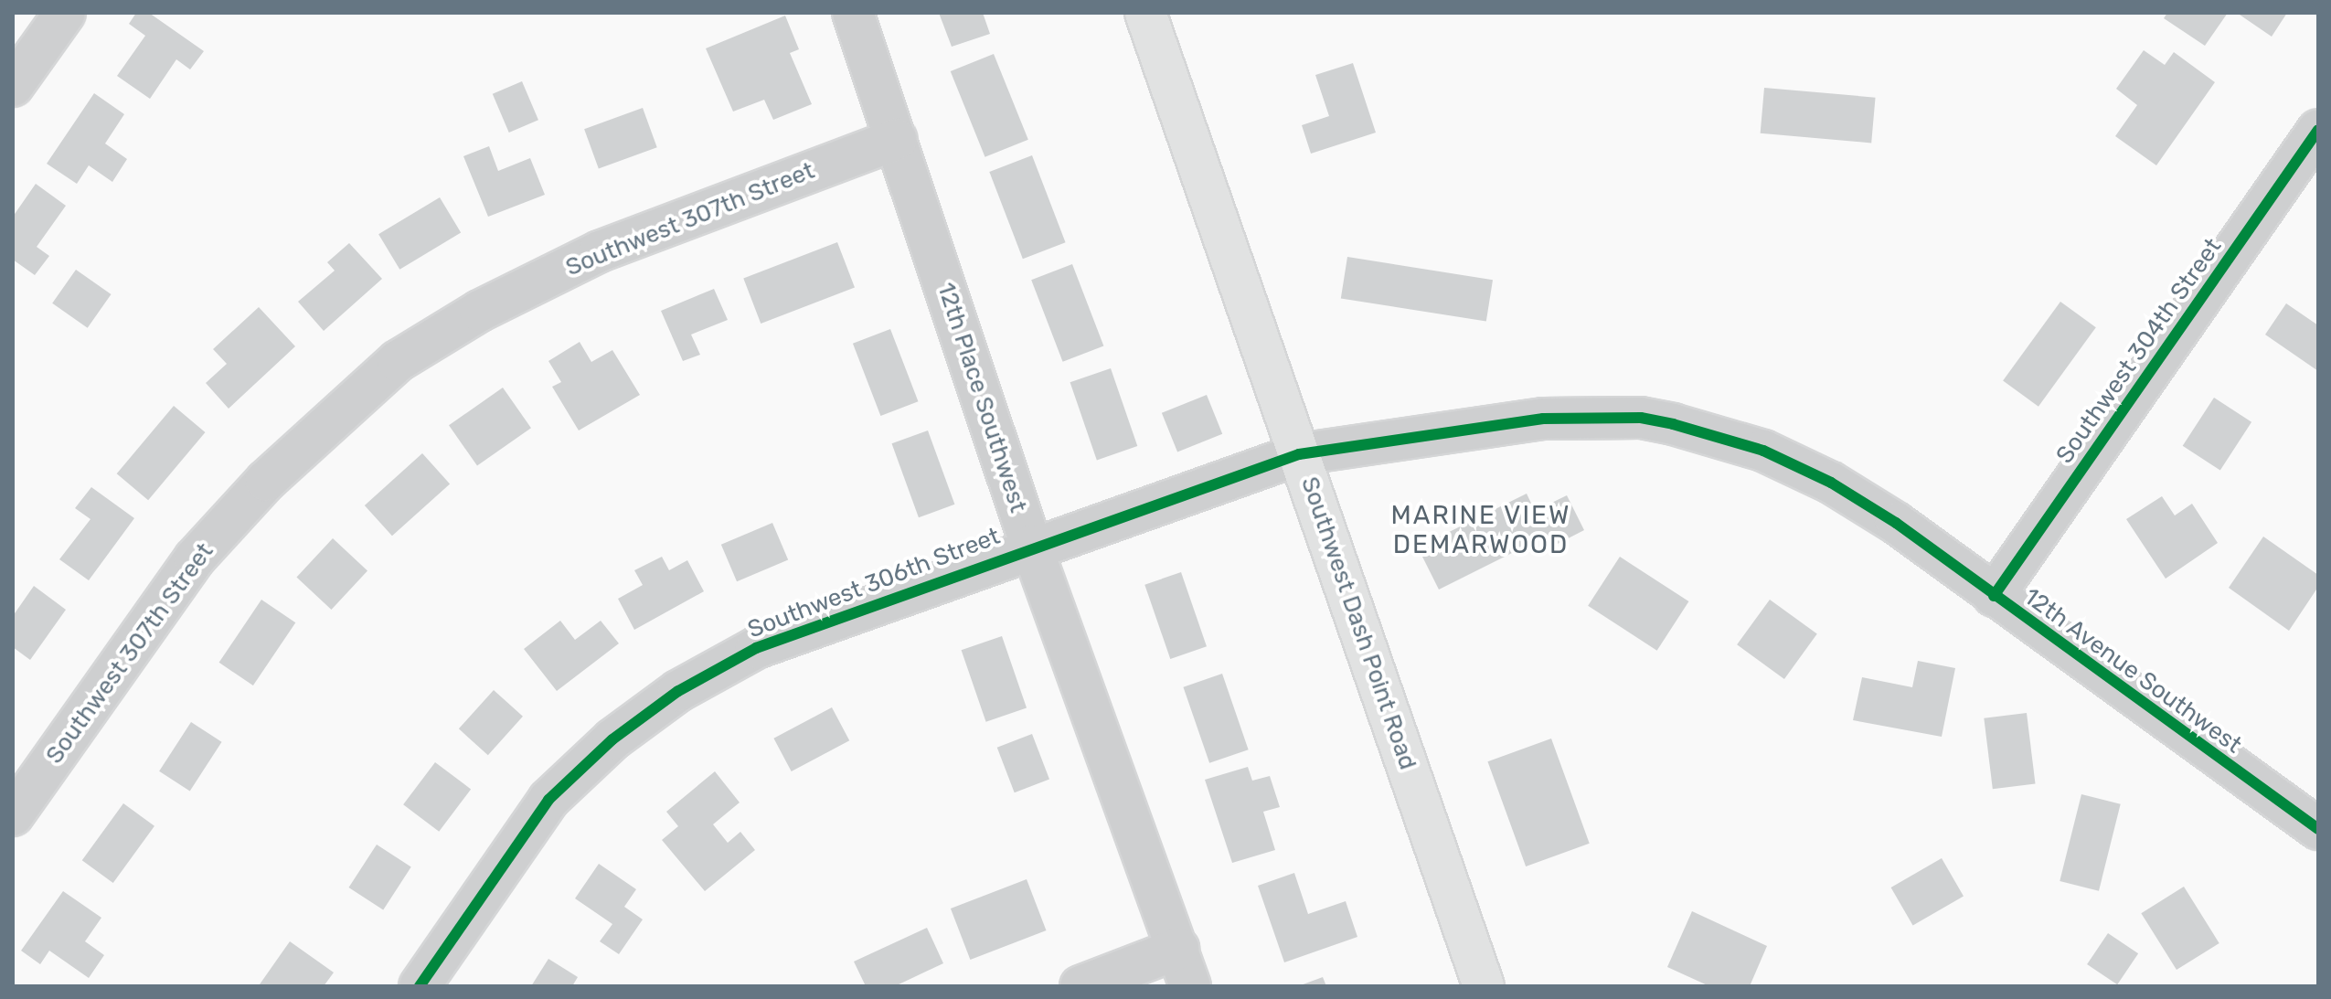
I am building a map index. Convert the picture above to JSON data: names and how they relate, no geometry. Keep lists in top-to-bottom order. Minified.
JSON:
{"streets":{"main road":["Southwest Dash Point Road"],"street":["Southwest 307th Street","Southwest 304th Street","12th Place Southwest","Southwest 306th Street","12th Avenue Southwest"]},"crossings":[["Southwest 307th Street","12th Place Southwest"],["Southwest 304th Street","12th Avenue Southwest"],["12th Place Southwest","Southwest 306th Street"],["Southwest 306th Street","Southwest Dash Point Road"],["Southwest 306th Street","12th Avenue Southwest"],["Southwest Dash Point Road","12th Avenue Southwest"]],"districts":["MARINE VIEW DEMARWOOD"]}
